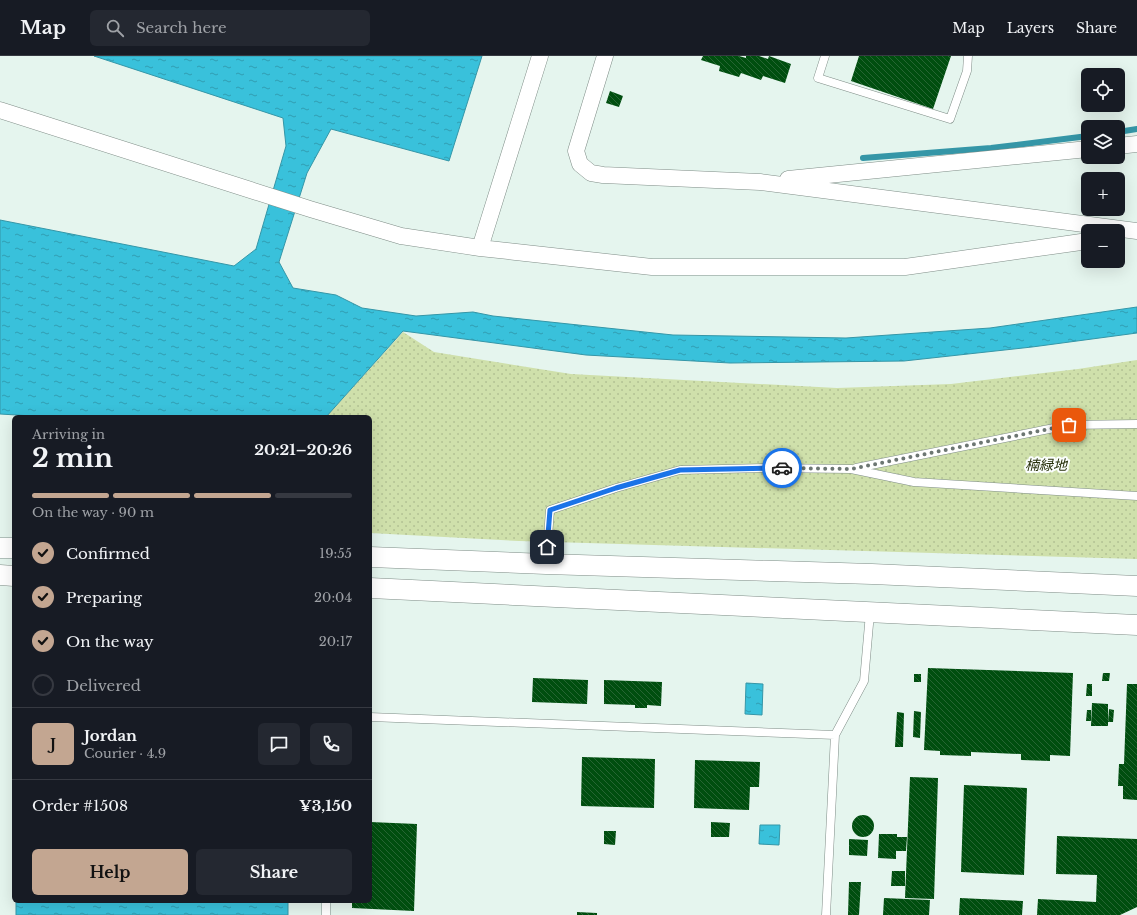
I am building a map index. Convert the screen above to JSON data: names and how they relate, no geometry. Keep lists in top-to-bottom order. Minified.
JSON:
{"parks":["楠緑地"],"page":{"header":"Map","search":"Search here","nav":["Map","Layers","Share"],"map_buttons":["+","−"],"heading":["2 min","Arriving in","20:21–20:26"],"panel":["Jordan","Courier · 4.9","Order #1508","¥3,150"],"bar":"On the way · 90 m","list":[["Confirmed","19:55"],["Preparing","20:04"],["On the way","20:17"],"Delivered"],"round":"J","buttons":["Help","Share"]}}
